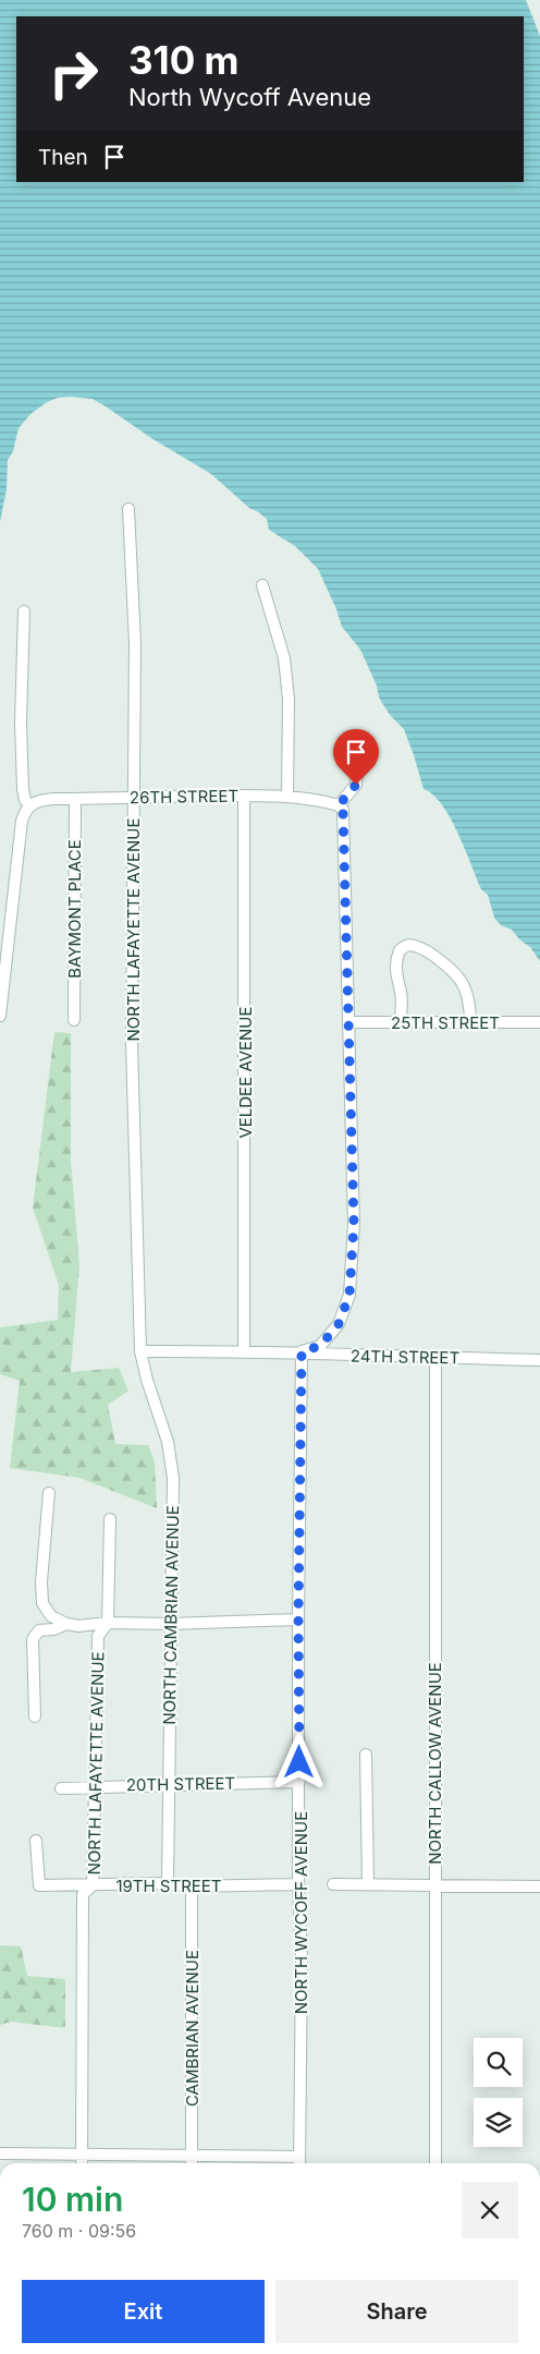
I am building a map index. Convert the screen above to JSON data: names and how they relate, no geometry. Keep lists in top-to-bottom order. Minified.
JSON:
{"streets":{"street":["26TH STREET","BAYMONT PLACE","NORTH LAFAYETTE AVENUE","25TH STREET","VELDEE AVENUE","24TH STREET","NORTH CAMBRIAN AVENUE","NORTH CALLOW AVENUE","20TH STREET","19TH STREET","NORTH WYCOFF AVENUE","CAMBRIAN AVENUE"]},"crossings":[["26TH STREET","BAYMONT PLACE"],["26TH STREET","NORTH LAFAYETTE AVENUE"],["26TH STREET","VELDEE AVENUE"],["NORTH LAFAYETTE AVENUE","24TH STREET"],["NORTH LAFAYETTE AVENUE","NORTH CAMBRIAN AVENUE"],["NORTH LAFAYETTE AVENUE","20TH STREET"],["NORTH LAFAYETTE AVENUE","19TH STREET"],["VELDEE AVENUE","24TH STREET"],["24TH STREET","NORTH CAMBRIAN AVENUE"],["24TH STREET","NORTH CALLOW AVENUE"],["24TH STREET","NORTH WYCOFF AVENUE"],["NORTH CAMBRIAN AVENUE","20TH STREET"],["NORTH CAMBRIAN AVENUE","19TH STREET"],["20TH STREET","NORTH WYCOFF AVENUE"],["19TH STREET","NORTH WYCOFF AVENUE"],["19TH STREET","CAMBRIAN AVENUE"]],"page":{"turn":["310 m","North Wycoff Avenue"],"then":"Then","heading":["10 min","760 m · 09:56"],"buttons":["Exit","Share"]}}
